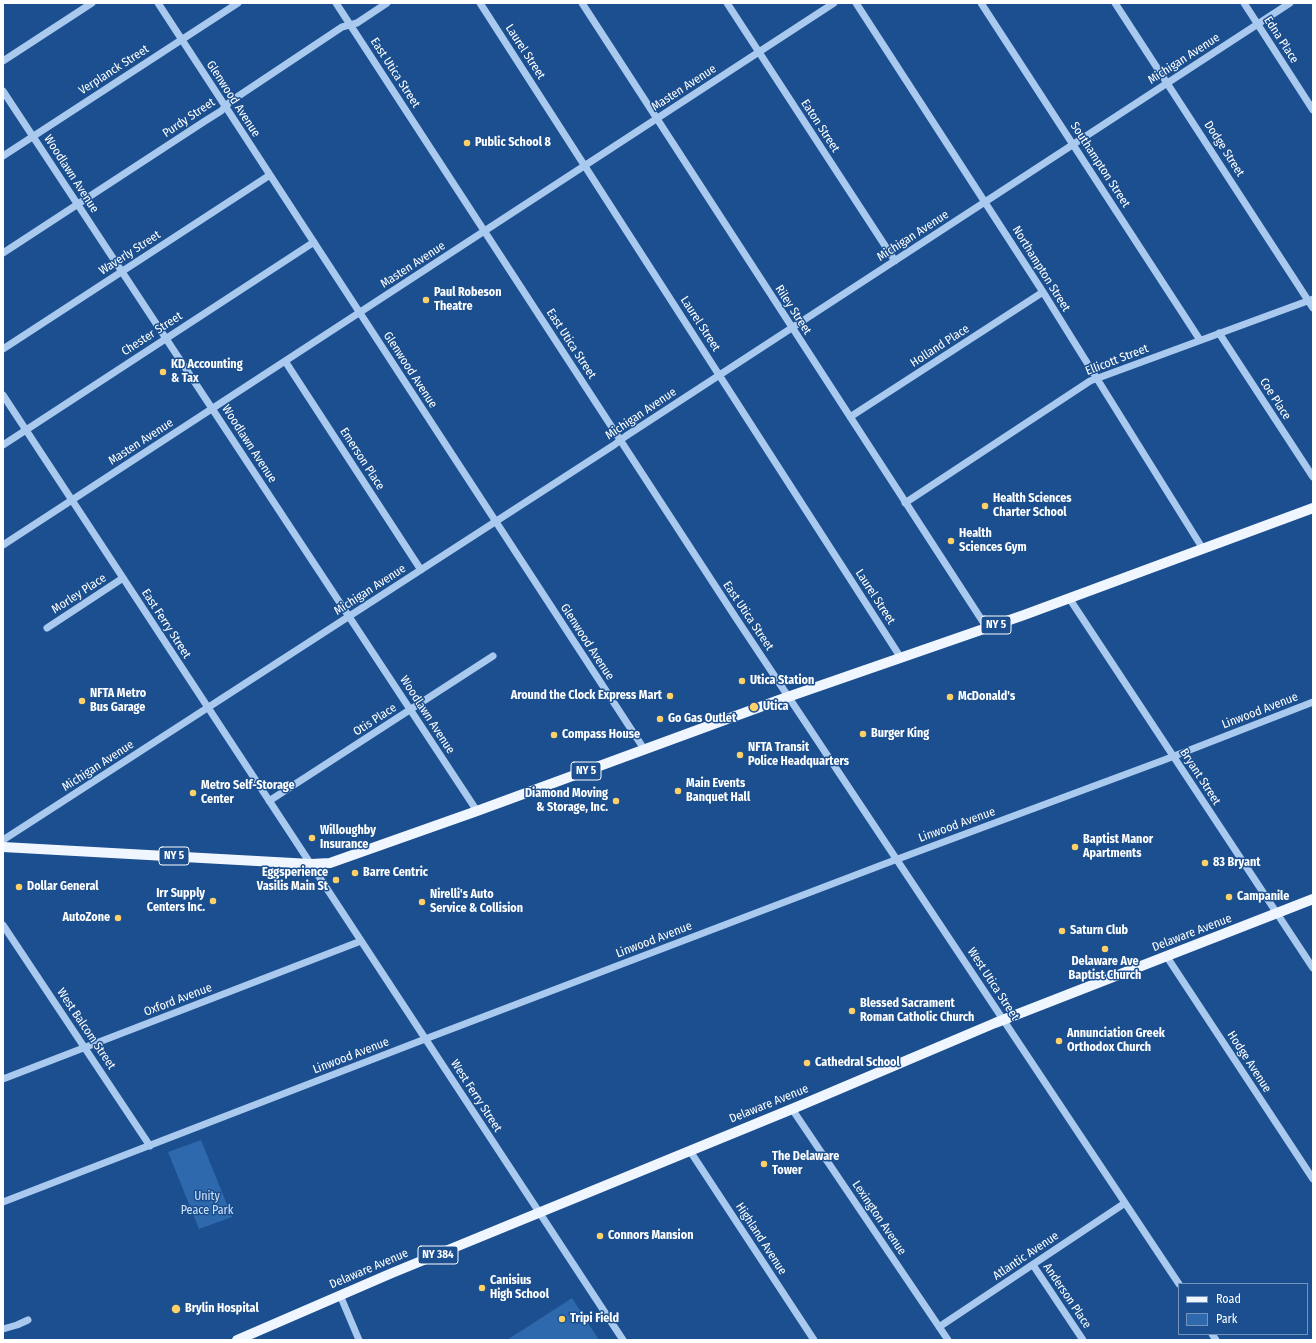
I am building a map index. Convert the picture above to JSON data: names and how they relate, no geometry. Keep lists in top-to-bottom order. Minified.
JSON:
{"streets":{"main road":["NY 5","Delaware Avenue","NY 384"],"street":["Edna Place","Laurel Street","Michigan Avenue","Verplanck Street","East Utica Street","Masten Avenue","Glenwood Avenue","Purdy Street","Eaton Street","Dodge Street","Southampton Street","Woodlawn Avenue","Waverly Street","Northampton Street","Riley Street","Chester Street","Holland Place","Ellicott Street","Coe Place","Emerson Place","Morley Place","East Ferry Street","Linwood Avenue","Otis Place","Bryant Street","West Utica Street","Oxford Avenue","West Balcom Street","Hodge Avenue","West Ferry Street","Lexington Avenue","Highland Avenue","Atlantic Avenue","Anderson Place"]},"crossings":[["Edna Place","Michigan Avenue"],["Laurel Street","Michigan Avenue"],["Laurel Street","Masten Avenue"],["Laurel Street","NY 5"],["Michigan Avenue","East Utica Street"],["Michigan Avenue","Glenwood Avenue"],["Michigan Avenue","Eaton Street"],["Michigan Avenue","Dodge Street"],["Michigan Avenue","Southampton Street"],["Michigan Avenue","Woodlawn Avenue"],["Michigan Avenue","Northampton Street"],["Michigan Avenue","Riley Street"],["Michigan Avenue","Emerson Place"],["Michigan Avenue","East Ferry Street"],["Verplanck Street","Glenwood Avenue"],["Verplanck Street","Woodlawn Avenue"],["East Utica Street","Masten Avenue"],["East Utica Street","Purdy Street"],["East Utica Street","NY 5"],["East Utica Street","West Utica Street"],["Masten Avenue","Glenwood Avenue"],["Masten Avenue","Eaton Street"],["Masten Avenue","Woodlawn Avenue"],["Masten Avenue","Riley Street"],["Masten Avenue","Emerson Place"],["Masten Avenue","East Ferry Street"],["Glenwood Avenue","Purdy Street"],["Glenwood Avenue","Waverly Street"],["Glenwood Avenue","Chester Street"],["Glenwood Avenue","NY 5"],["Purdy Street","Woodlawn Avenue"],["Dodge Street","Ellicott Street"],["Southampton Street","Ellicott Street"],["Woodlawn Avenue","Waverly Street"],["Woodlawn Avenue","Chester Street"],["Woodlawn Avenue","NY 5"],["Woodlawn Avenue","Otis Place"],["Northampton Street","Holland Place"],["Northampton Street","Ellicott Street"],["Northampton Street","NY 5"],["Riley Street","Holland Place"],["Riley Street","Ellicott Street"],["Riley Street","NY 5"],["Chester Street","East Ferry Street"],["Ellicott Street","Coe Place"],["Morley Place","East Ferry Street"],["East Ferry Street","NY 5"],["East Ferry Street","Otis Place"],["East Ferry Street","West Ferry Street"],["NY 5","Bryant Street"],["NY 5","West Utica Street"],["NY 5","West Ferry Street"],["Linwood Avenue","Bryant Street"],["Linwood Avenue","West Utica Street"],["Linwood Avenue","West Balcom Street"],["Linwood Avenue","West Ferry Street"],["Bryant Street","Delaware Avenue"],["Delaware Avenue","West Utica Street"],["Delaware Avenue","Hodge Avenue"],["Delaware Avenue","West Ferry Street"],["Delaware Avenue","Lexington Avenue"],["Delaware Avenue","Highland Avenue"],["West Utica Street","Atlantic Avenue"],["Oxford Avenue","West Balcom Street"],["Oxford Avenue","West Ferry Street"],["Lexington Avenue","Atlantic Avenue"],["Atlantic Avenue","Anderson Place"]],"parks":["Unity Peace Park"],"places":["Public School 8","Paul Robeson Theatre","KD Accounting & Tax","Health Sciences Charter School","Health Sciences Gym","Utica Station","Around the Clock Express Mart","McDonald's","NFTA Metro Bus Garage","Utica","Go Gas Outlet","Burger King","Compass House","NFTA Transit Police Headquarters","Main Events Banquet Hall","Metro Self-Storage Center","Diamond Moving & Storage, Inc.","Willoughby Insurance","Baptist Manor Apartments","83 Bryant","Barre Centric","Eggsperience Vasilis Main St","Dollar General","Campanile","Irr Supply Centers Inc.","Nirelli's Auto Service & Collision","AutoZone","Saturn Club","Delaware Ave Baptist Church","Blessed Sacrament Roman Catholic Church","Annunciation Greek Orthodox Church","Cathedral School","The Delaware Tower","Connors Mansion","Canisius High School","Brylin Hospital","Tripi Field"],"legend":["Road","Park"]}
